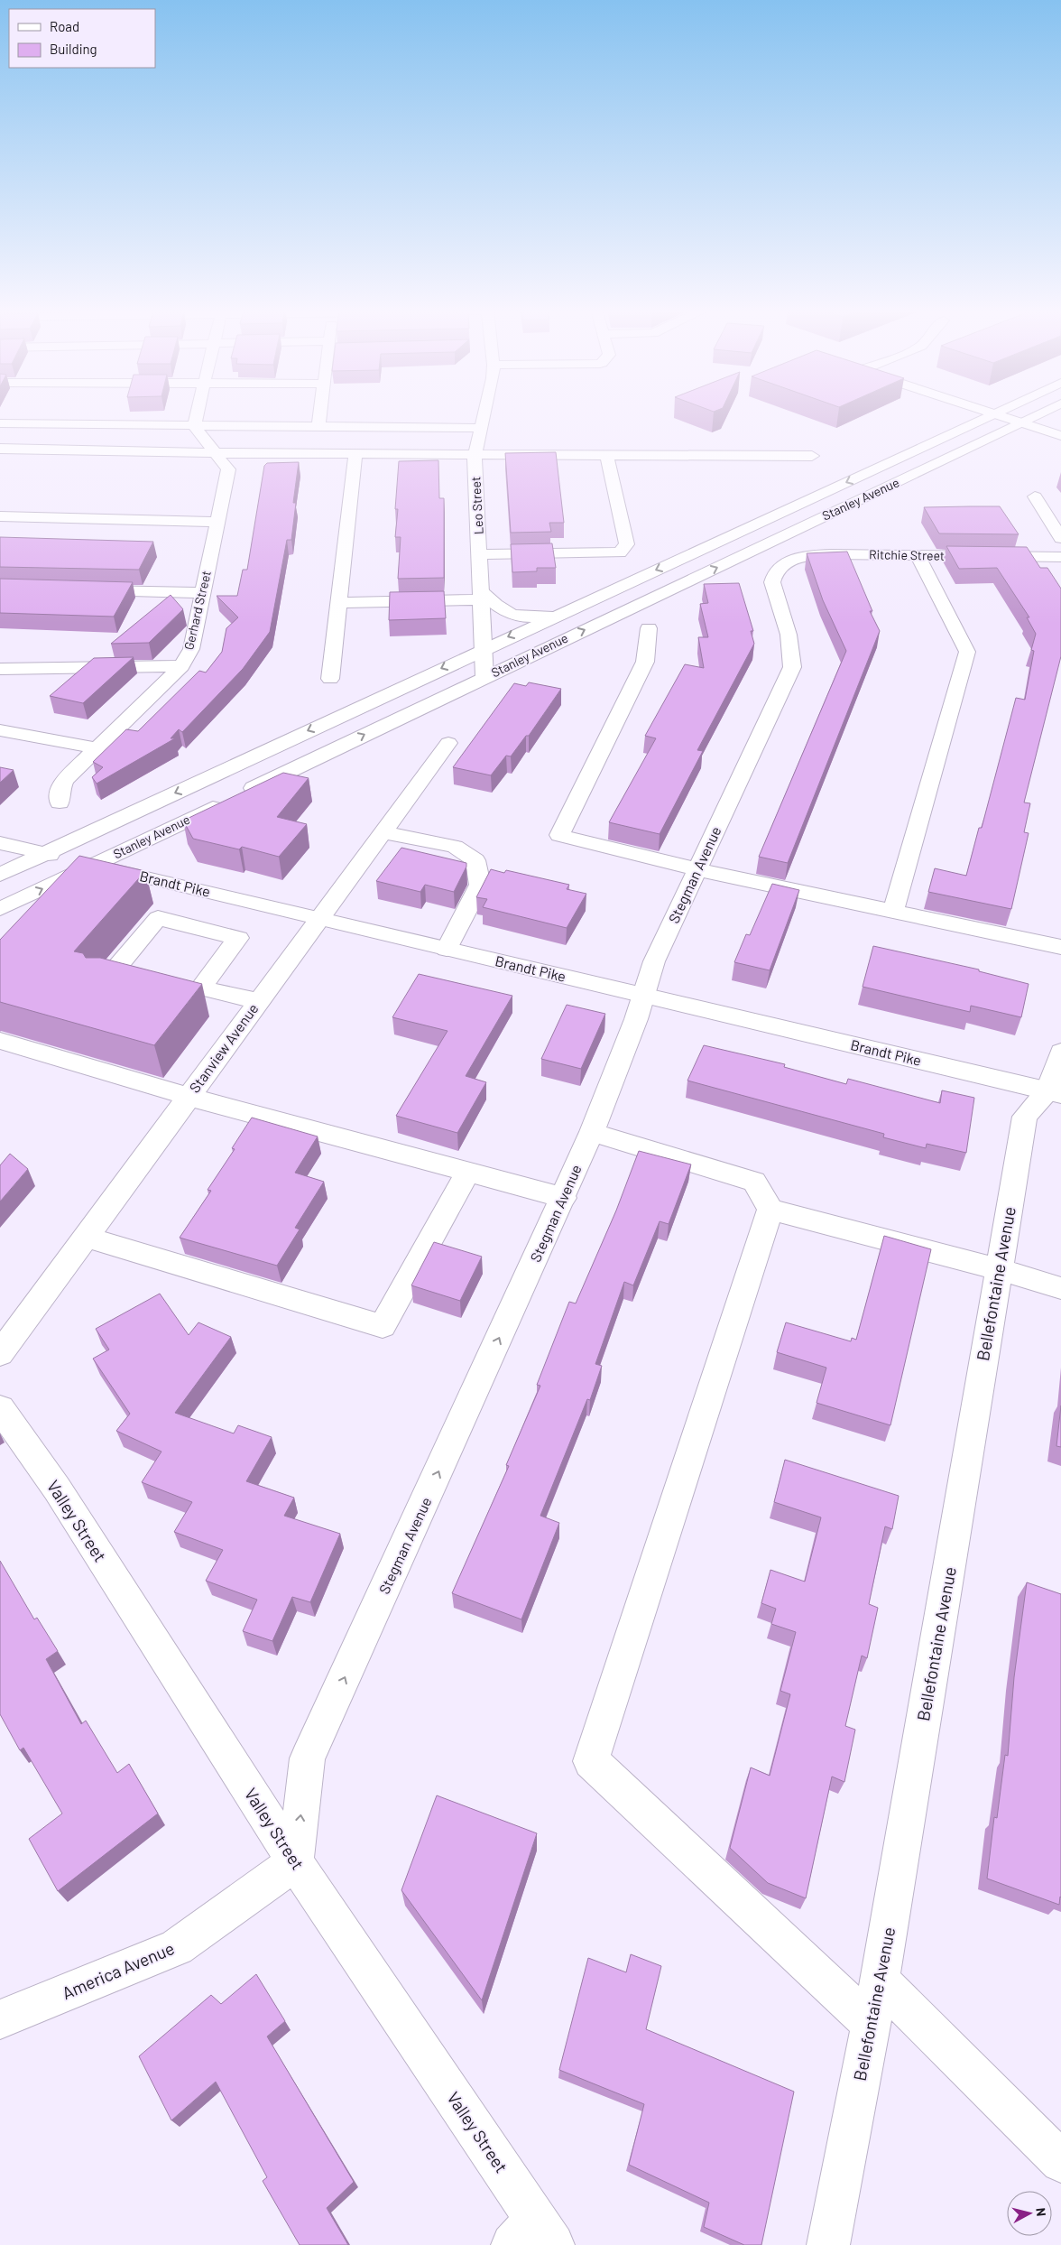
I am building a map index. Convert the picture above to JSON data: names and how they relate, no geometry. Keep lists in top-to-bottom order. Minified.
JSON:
{"streets":{"street":["Stanley Avenue","Leo Street","Ritchie Street","Gerhard Street","Stegman Avenue","Brandt Pike","Stanview Avenue","Bellefontaine Avenue","Valley Street","America Avenue"]},"crossings":[["Stanley Avenue","Leo Street"],["Stanley Avenue","Brandt Pike"],["Ritchie Street","Stegman Avenue"],["Stegman Avenue","Brandt Pike"],["Stegman Avenue","Valley Street"],["Stegman Avenue","America Avenue"],["Brandt Pike","Stanview Avenue"],["Brandt Pike","Bellefontaine Avenue"],["Valley Street","America Avenue"]],"one_way":["Stegman Avenue"],"legend":["Road","Building"],"north":"right"}
